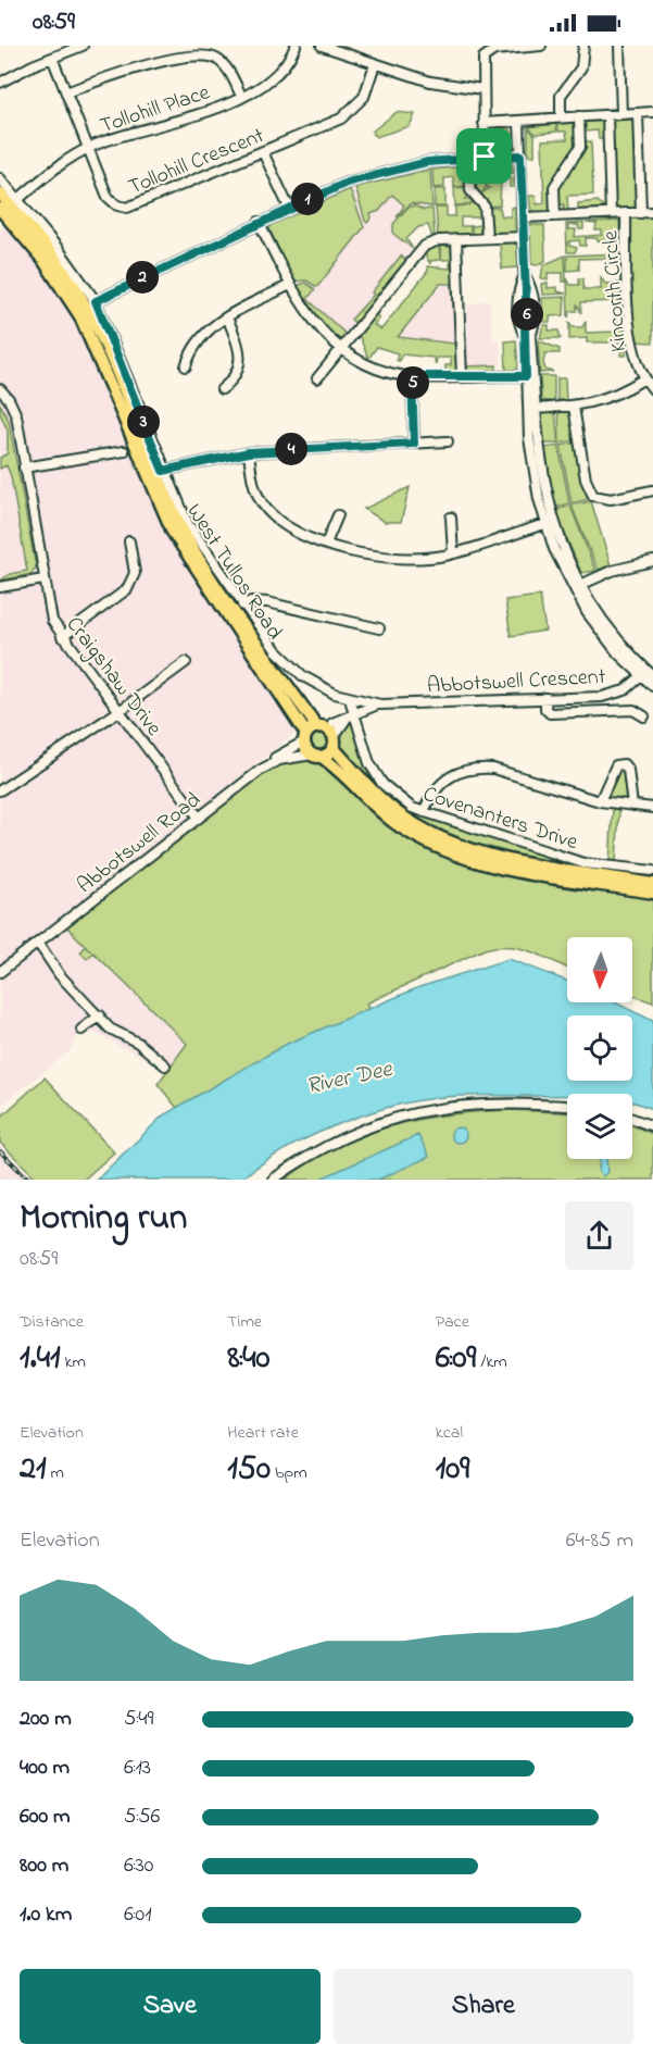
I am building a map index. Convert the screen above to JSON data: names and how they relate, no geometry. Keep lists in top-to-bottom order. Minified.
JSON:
{"streets":{"main road":["West Tullos Road"],"street":["Tollohill Place","Tollohill Crescent","Kincorth Circle","Craigshaw Drive","Abbotswell Crescent","Covenanters Drive","Abbotswell Road"]},"crossings":[["Tollohill Place","Tollohill Crescent"],["Tollohill Place","Abbotswell Crescent"],["Craigshaw Drive","Abbotswell Road"],["Abbotswell Crescent","Covenanters Drive"]],"water":["River Dee"],"north":"bottom","page":{"status":"08:59","pins":["1","2","6","5","3","4"],"heading":["Morning run","08:59"],"stats":[["Distance","1.41 km"],["Time","8:40"],["Pace","6:09 /km"],["Elevation","21 m"],["Heart rate","150 bpm"],["kcal","109"]],"chart":["Elevation","64–85 m"],"list":[{"name":"200 m","note":"5:49"},{"name":"400 m","note":"6:13"},{"name":"600 m","note":"5:56"},{"name":"800 m","note":"6:30"},{"name":"1.0 km","note":"6:01"}],"buttons":["Save","Share"]}}
